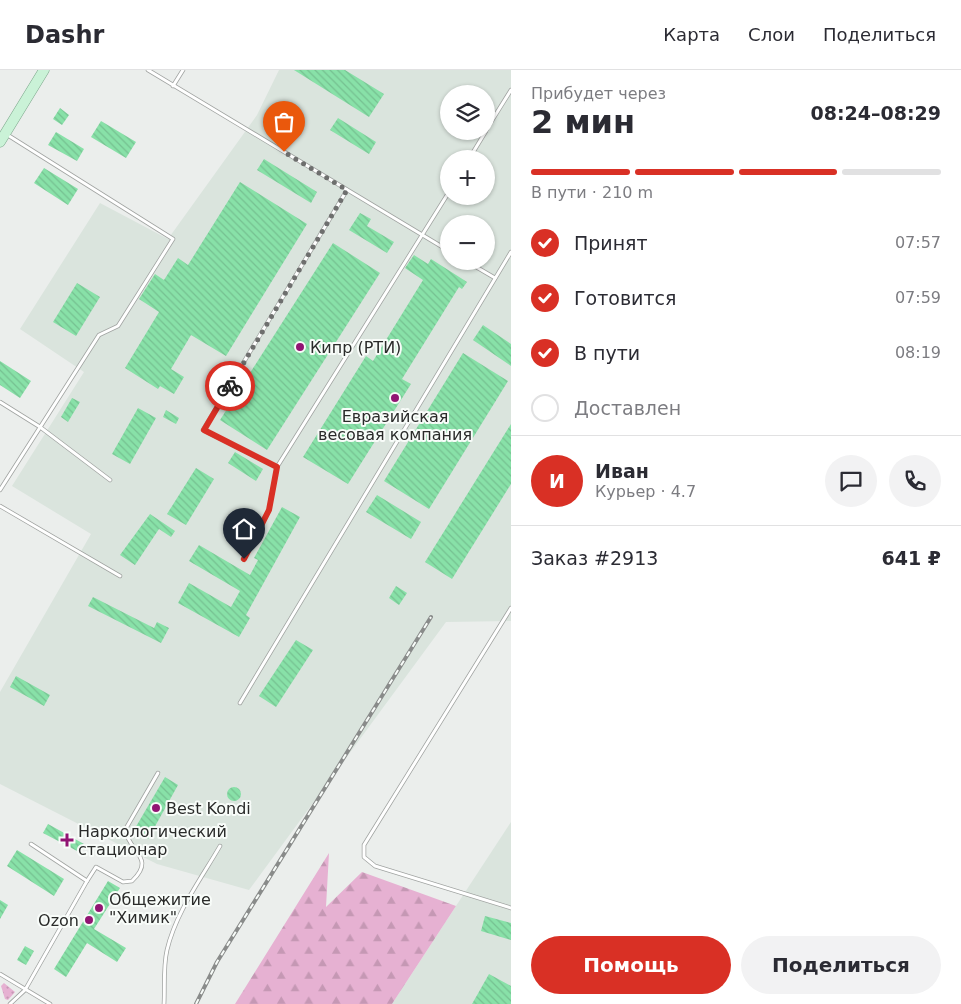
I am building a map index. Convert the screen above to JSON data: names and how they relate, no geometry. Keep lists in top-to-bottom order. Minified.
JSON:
{"places":{"other":["Кипр (РТИ)","Евразийская весовая компания","Best Kondi","Общежитие \"Химик\"","Ozon"],"health":["Наркологический стационар"]},"page":{"header":"Dashr","nav":["Карта","Слои","Поделиться"],"heading":["2 мин","Прибудет через","08:24–08:29"],"panel":["Иван","Курьер · 4.7","Заказ #2913","641 ₽"],"map_buttons":["+","−"],"bar":"В пути · 210 m","list":[["Принят","07:57"],["Готовится","07:59"],["В пути","08:19"],"Доставлен"],"round":"И","buttons":["Помощь","Поделиться"]}}
